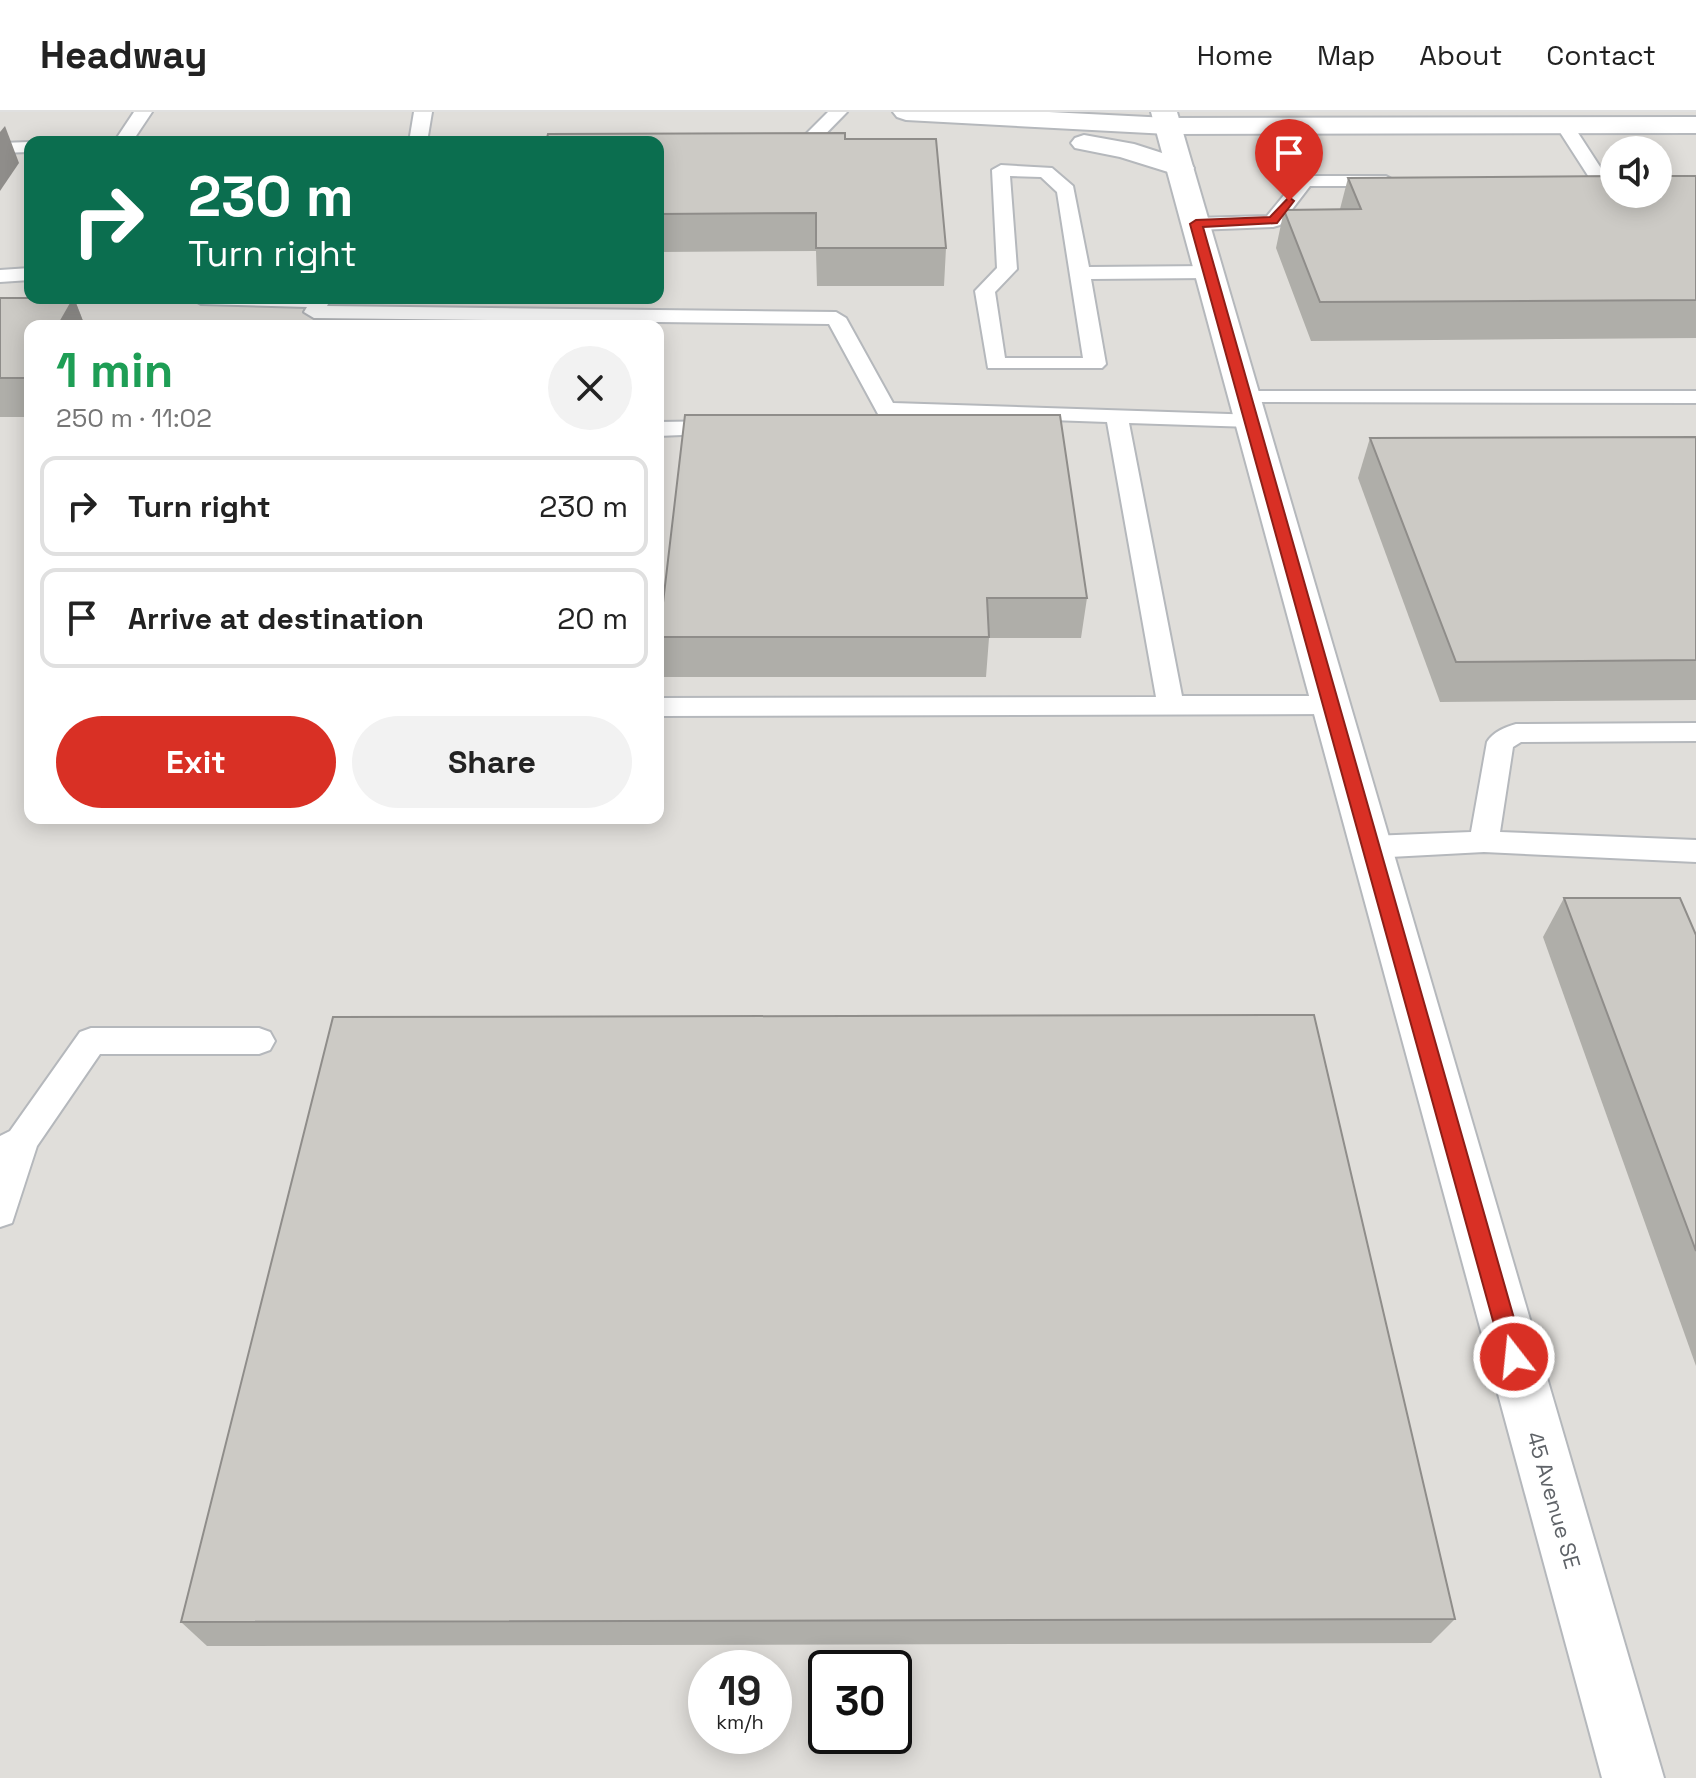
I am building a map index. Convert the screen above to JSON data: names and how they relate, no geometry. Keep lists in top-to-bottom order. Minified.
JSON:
{"streets":{"street":["45 Avenue SE"]},"page":{"header":"Headway","nav":["Home","Map","About","Contact"],"turn":["230 m","Turn right"],"heading":["1 min","250 m · 11:02"],"list":[{"name":"Turn right","value":"230 m"},{"name":"Arrive at destination","value":"20 m"}],"buttons":["Exit","Share"],"speed":"19 km/h","limit":"30"}}
